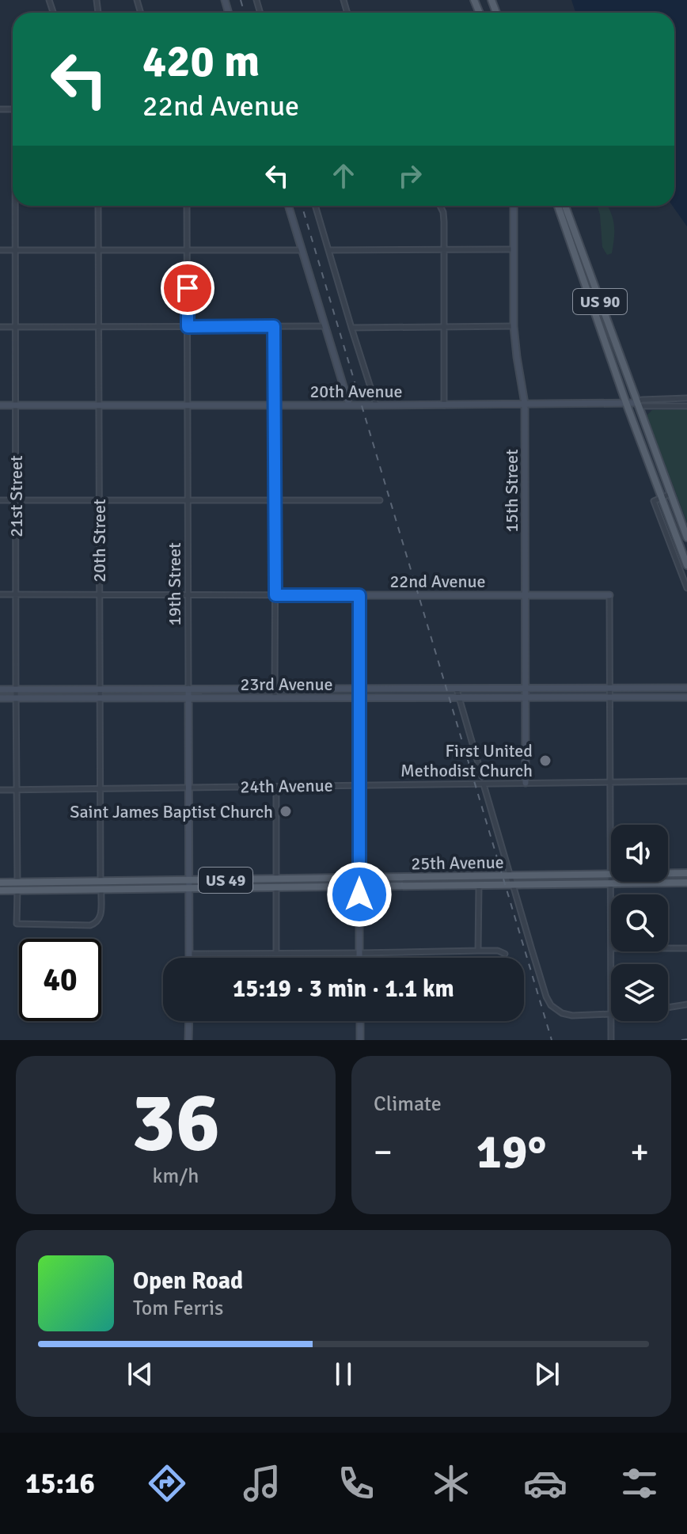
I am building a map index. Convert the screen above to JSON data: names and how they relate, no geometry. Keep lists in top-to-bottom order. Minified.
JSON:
{"streets":{"main road":["US 90","25th Avenue","US 49"],"street":["20th Avenue","15th Street","21st Street","20th Street","22nd Avenue","19th Street","23rd Avenue","24th Avenue"]},"crossings":[["US 90","20th Avenue"],["20th Avenue","15th Street"],["20th Avenue","21st Street"],["20th Avenue","20th Street"],["20th Avenue","19th Street"],["15th Street","22nd Avenue"],["15th Street","23rd Avenue"],["15th Street","24th Avenue"],["21st Street","20th Street"],["21st Street","22nd Avenue"],["21st Street","23rd Avenue"],["21st Street","24th Avenue"],["21st Street","25th Avenue"],["20th Street","22nd Avenue"],["20th Street","23rd Avenue"],["20th Street","24th Avenue"],["20th Street","25th Avenue"],["22nd Avenue","19th Street"],["19th Street","23rd Avenue"],["19th Street","24th Avenue"],["19th Street","25th Avenue"]],"places":["First United Methodist Church","Saint James Baptist Church"],"page":{"turn":["420 m","22nd Avenue"],"limit":"40","trip":"15:19 · 3 min · 1.1 km","tile":[["36","km/h"],"Climate"],"heat":["−","19°","+"],"song":["Open Road","Tom Ferris"],"tabs":"15:16"}}
